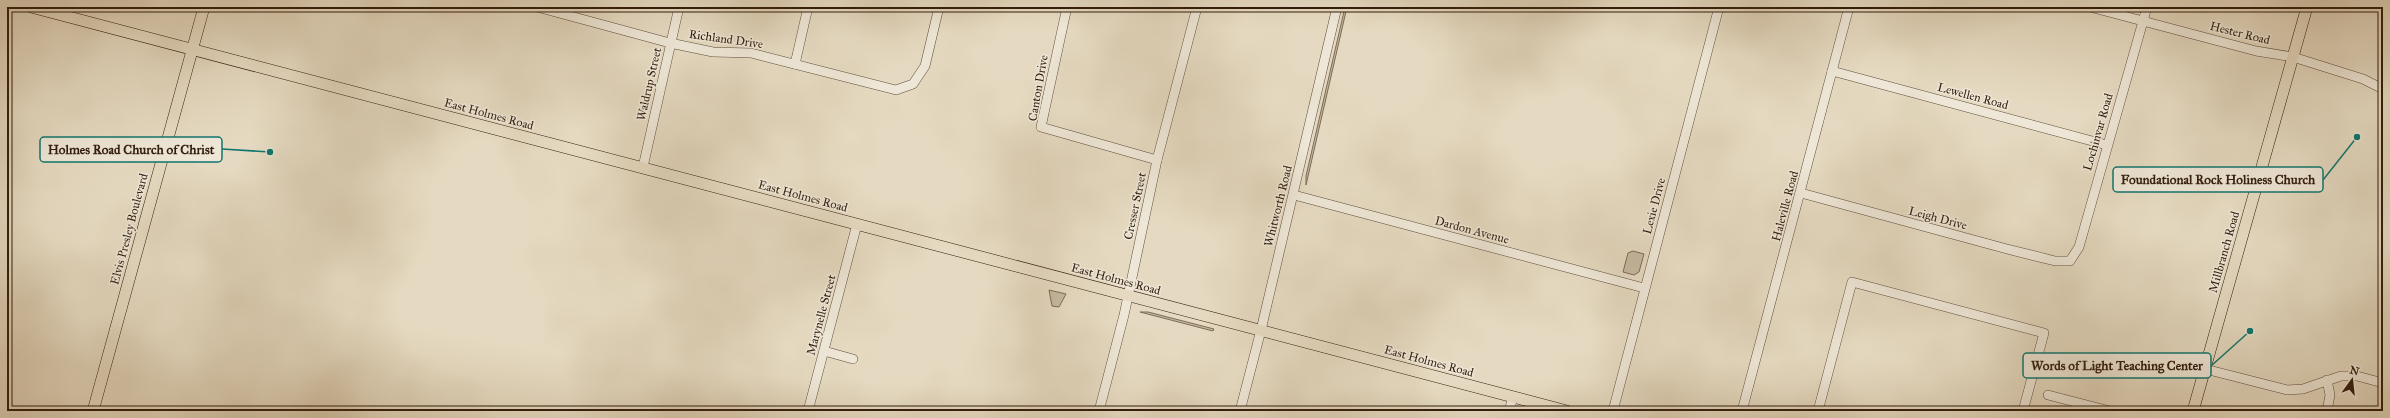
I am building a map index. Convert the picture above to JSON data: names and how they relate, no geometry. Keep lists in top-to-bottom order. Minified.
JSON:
{"streets":{"main road":["East Holmes Road","Elvis Presley Boulevard","Millbranch Road"],"street":["Hester Road","Richland Drive","Waldrup Street","Canton Drive","Lewellen Road","Lochinvar Road","Cresser Street","Whitworth Road","Lexie Drive","Haleville Road","Leigh Drive","Dardon Avenue","Marynelle Street"]},"crossings":[["Hester Road","Lochinvar Road"],["Hester Road","Millbranch Road"],["Richland Drive","Waldrup Street"],["Waldrup Street","East Holmes Road"],["Canton Drive","Cresser Street"],["Lewellen Road","Lochinvar Road"],["Lewellen Road","Haleville Road"],["East Holmes Road","Cresser Street"],["East Holmes Road","Whitworth Road"],["East Holmes Road","Elvis Presley Boulevard"],["East Holmes Road","Marynelle Street"],["Lochinvar Road","Leigh Drive"],["Whitworth Road","Dardon Avenue"],["Lexie Drive","Dardon Avenue"],["Haleville Road","Leigh Drive"]],"places":["Foundational Rock Holiness Church","Holmes Road Church of Christ","Words of Light Teaching Center"],"north":"top"}
